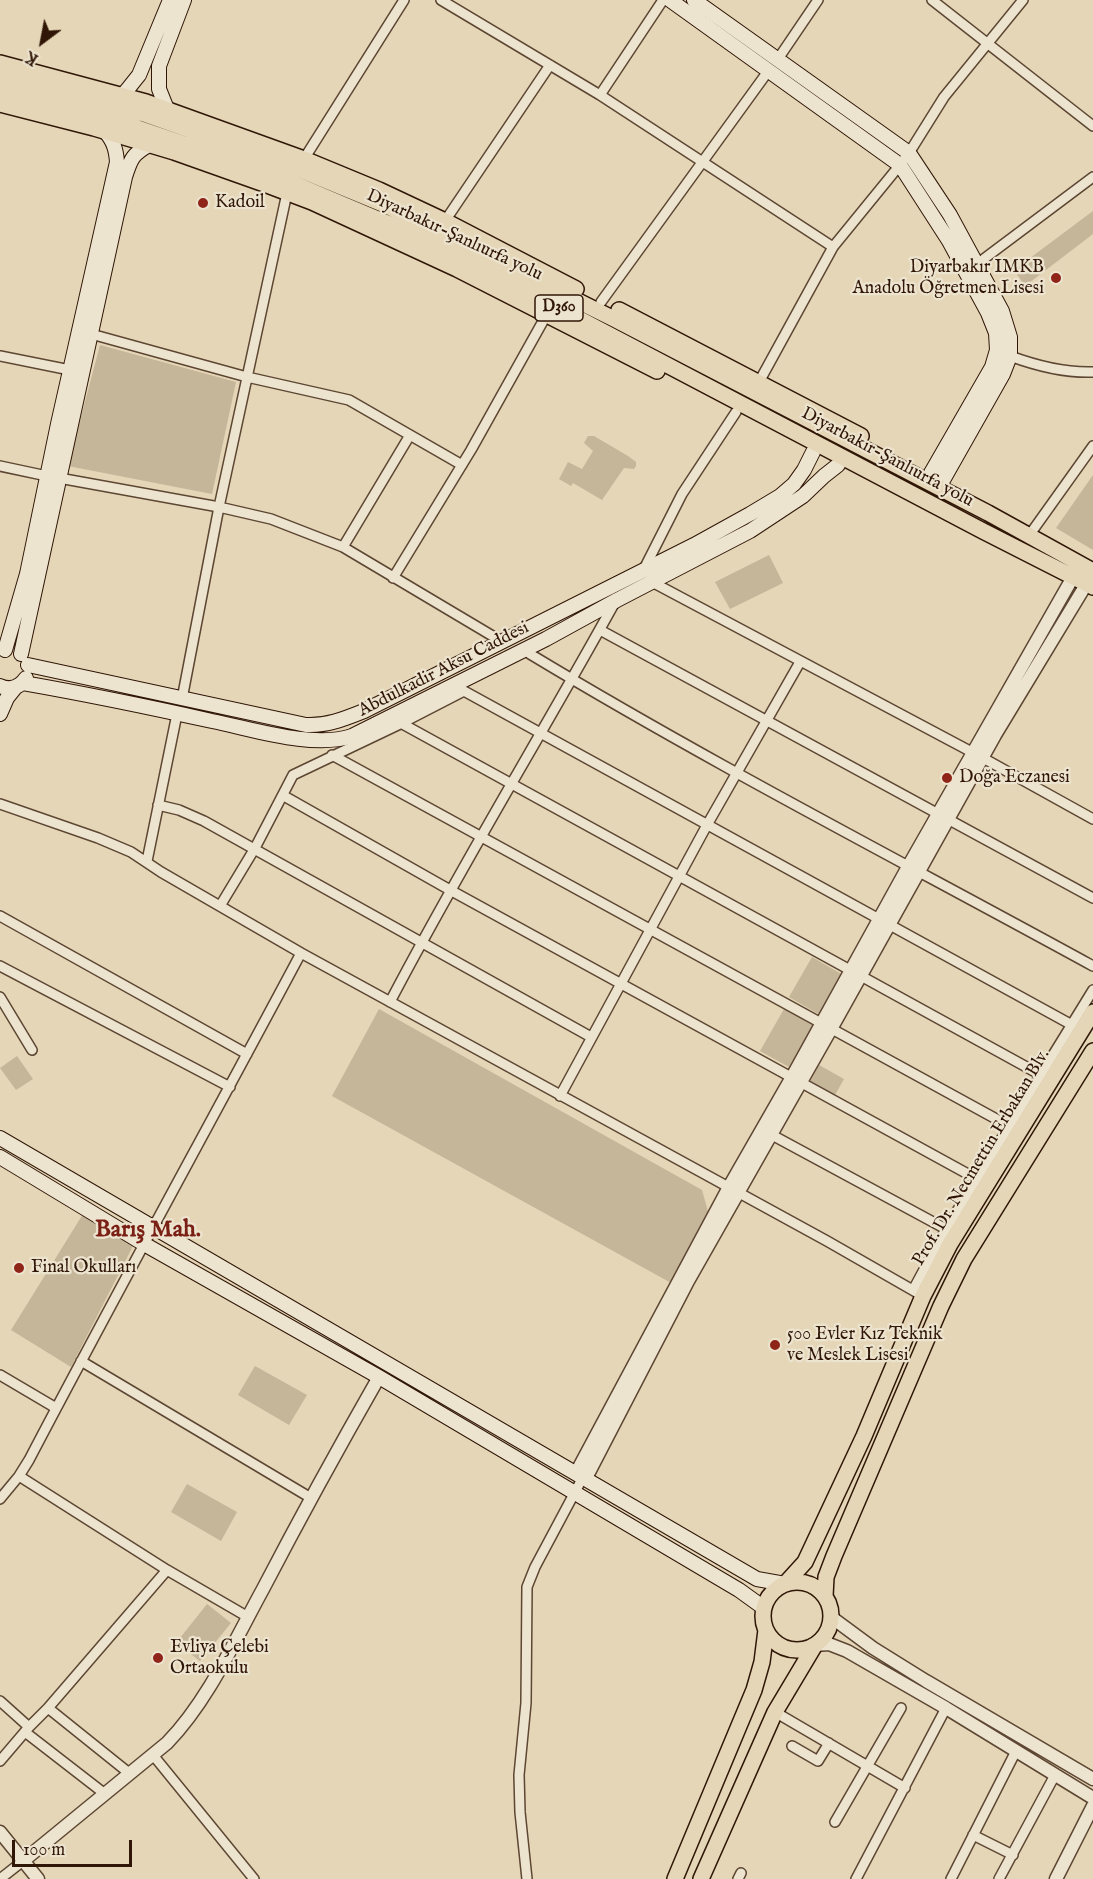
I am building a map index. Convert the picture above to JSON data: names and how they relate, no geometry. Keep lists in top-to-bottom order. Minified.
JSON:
{"streets":{"main road":["Diyarbakır-Şanlıurfa yolu","D360","Abdulkadir Aksu Caddesi","Prof. Dr. Necmettin Erbakan Blv."]},"districts":["Barış Mah."],"places":["Kadoil","Diyarbakır IMKB Anadolu Öğretmen Lisesi","Doğa Eczanesi","Final Okulları","500 Evler Kız Teknik ve Meslek Lisesi","Evliya Çelebi Ortaokulu"],"scale_bar":"100 m","north":"bottom left"}
